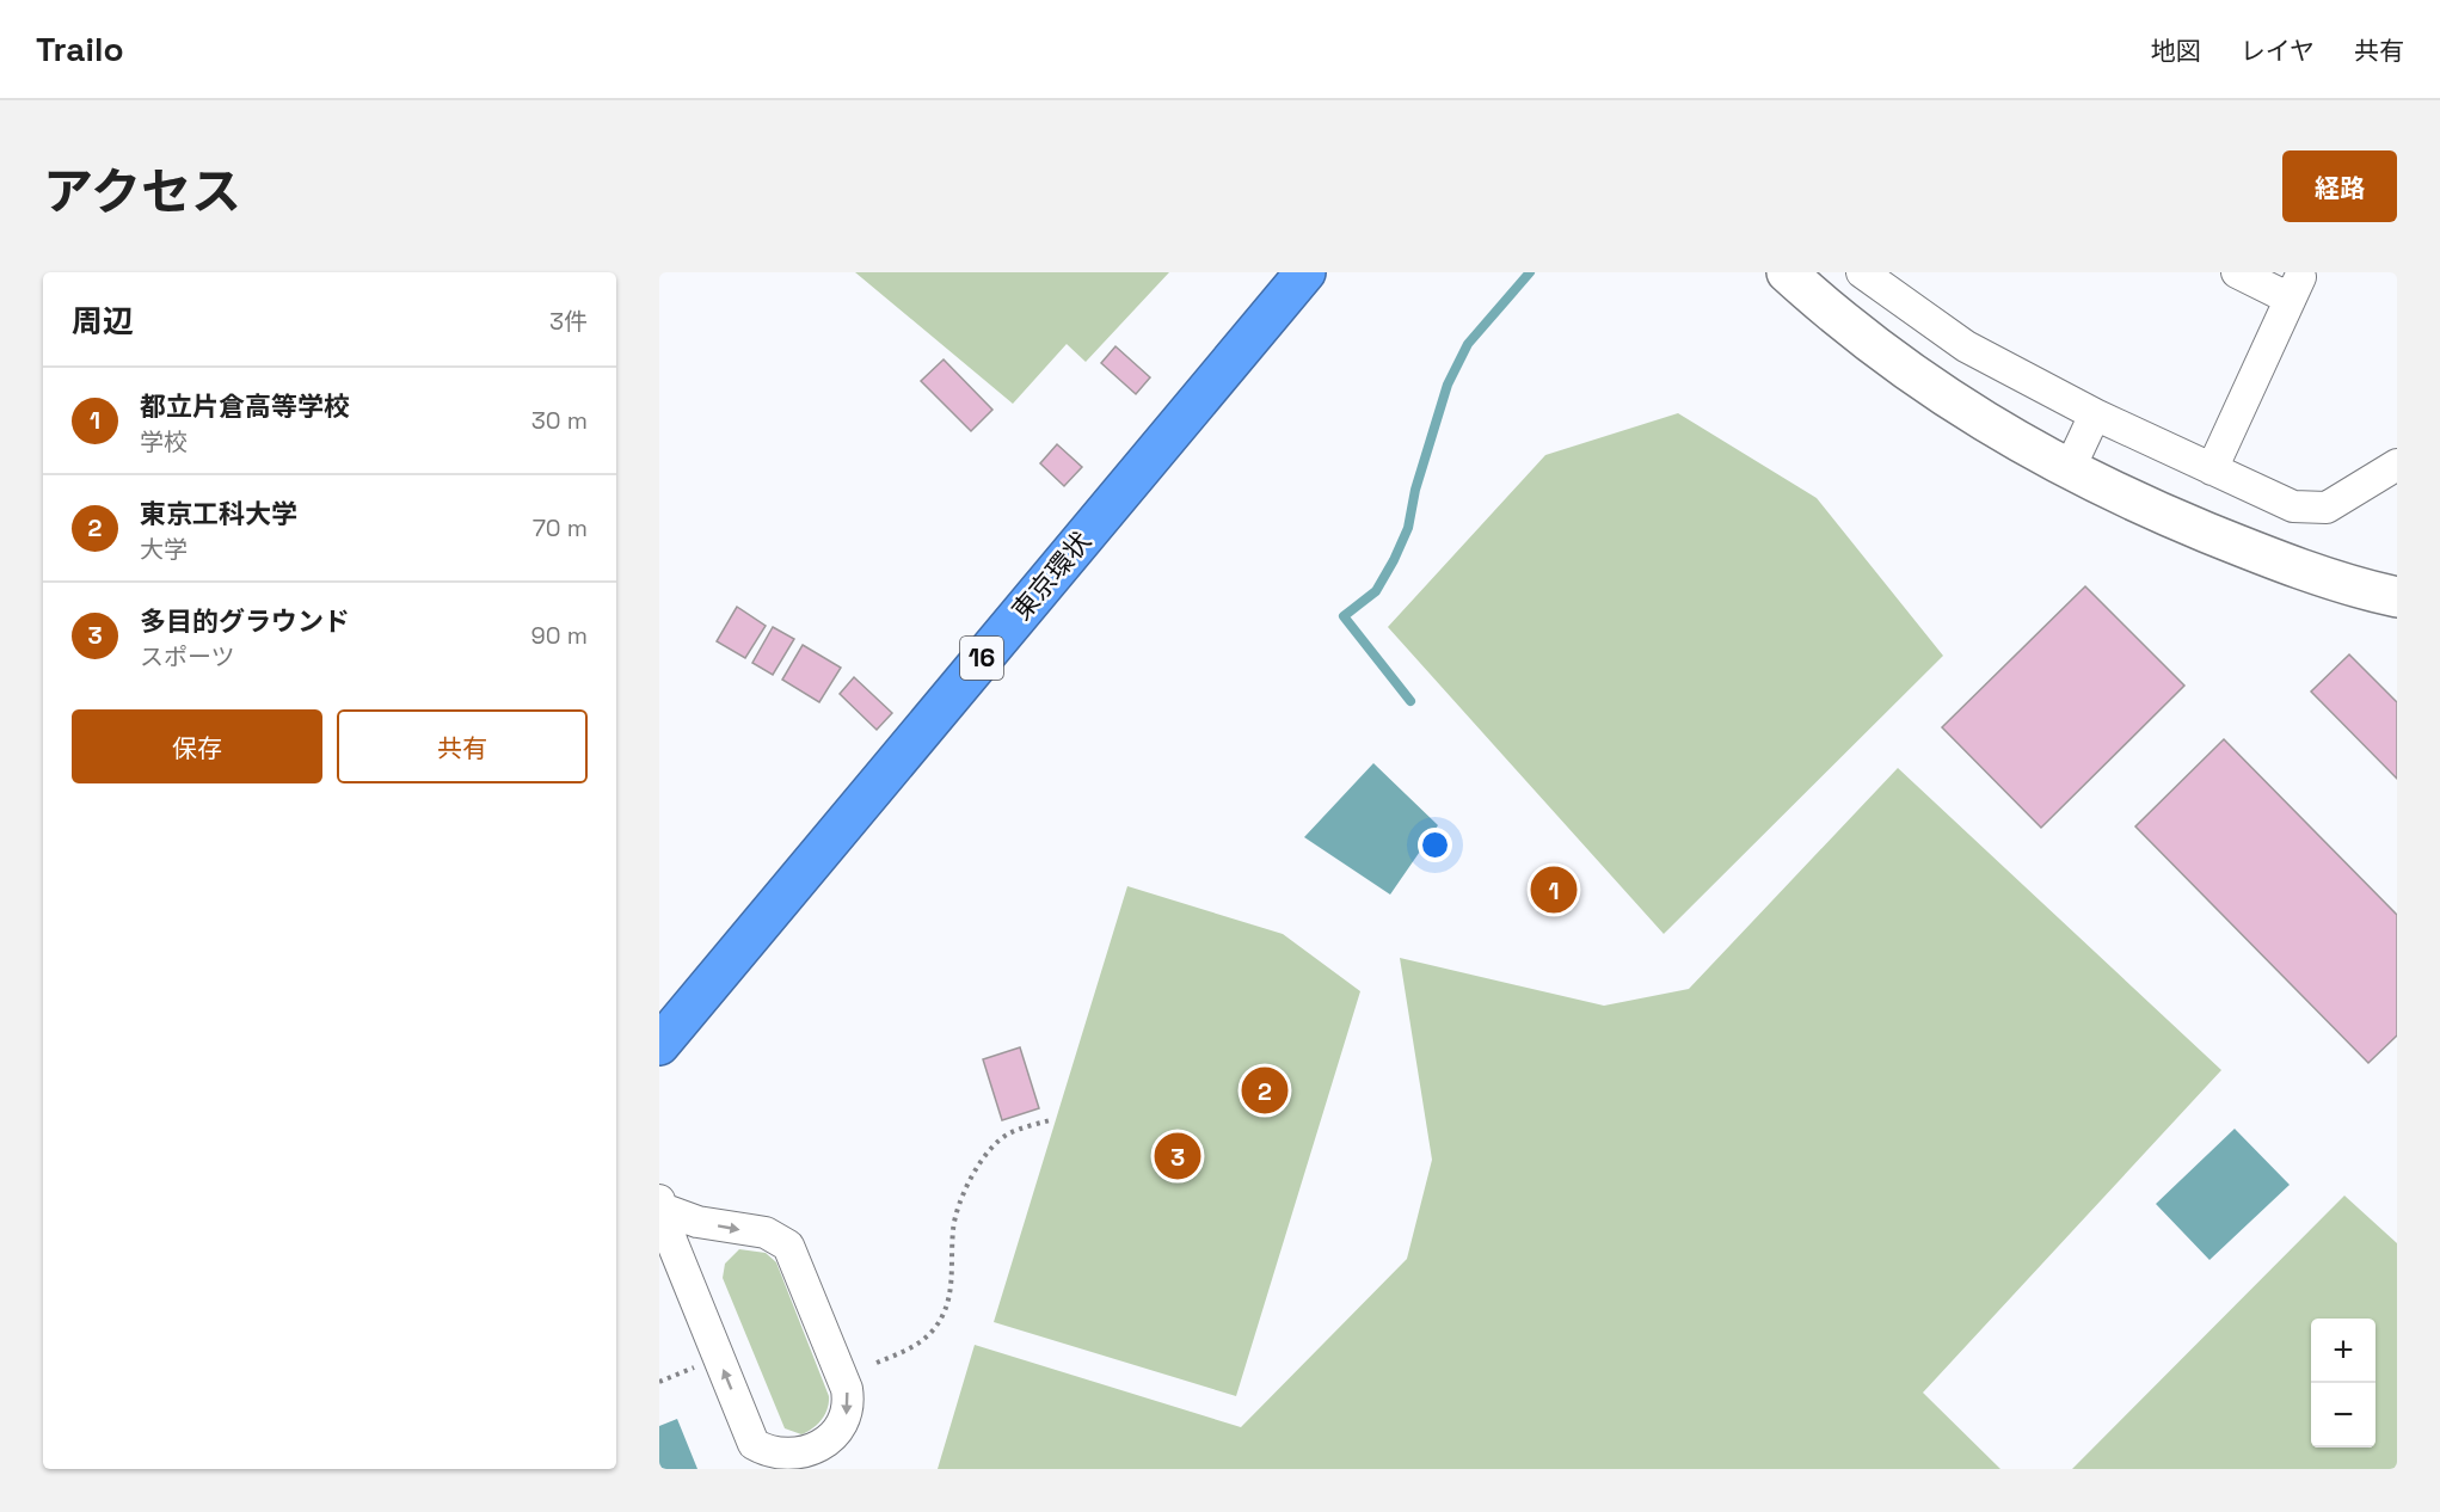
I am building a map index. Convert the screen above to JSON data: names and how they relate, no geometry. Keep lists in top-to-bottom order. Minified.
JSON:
{"streets":{"highway":["東京環状","16"]},"page":{"header":"Trailo","nav":["地図","レイヤ","共有"],"title":"アクセス","buttons":["経路",["保存","共有"]],"heading":["周辺","3件"],"list":[{"mark":"1","name":"都立片倉高等学校","note":"学校","value":"30 m"},{"mark":"2","name":"東京工科大学","note":"大学","value":"70 m"},{"mark":"3","name":"多目的グラウンド","note":"スポーツ","value":"90 m"}],"pins":["1","2","3"],"map_buttons":["+","−"]}}
